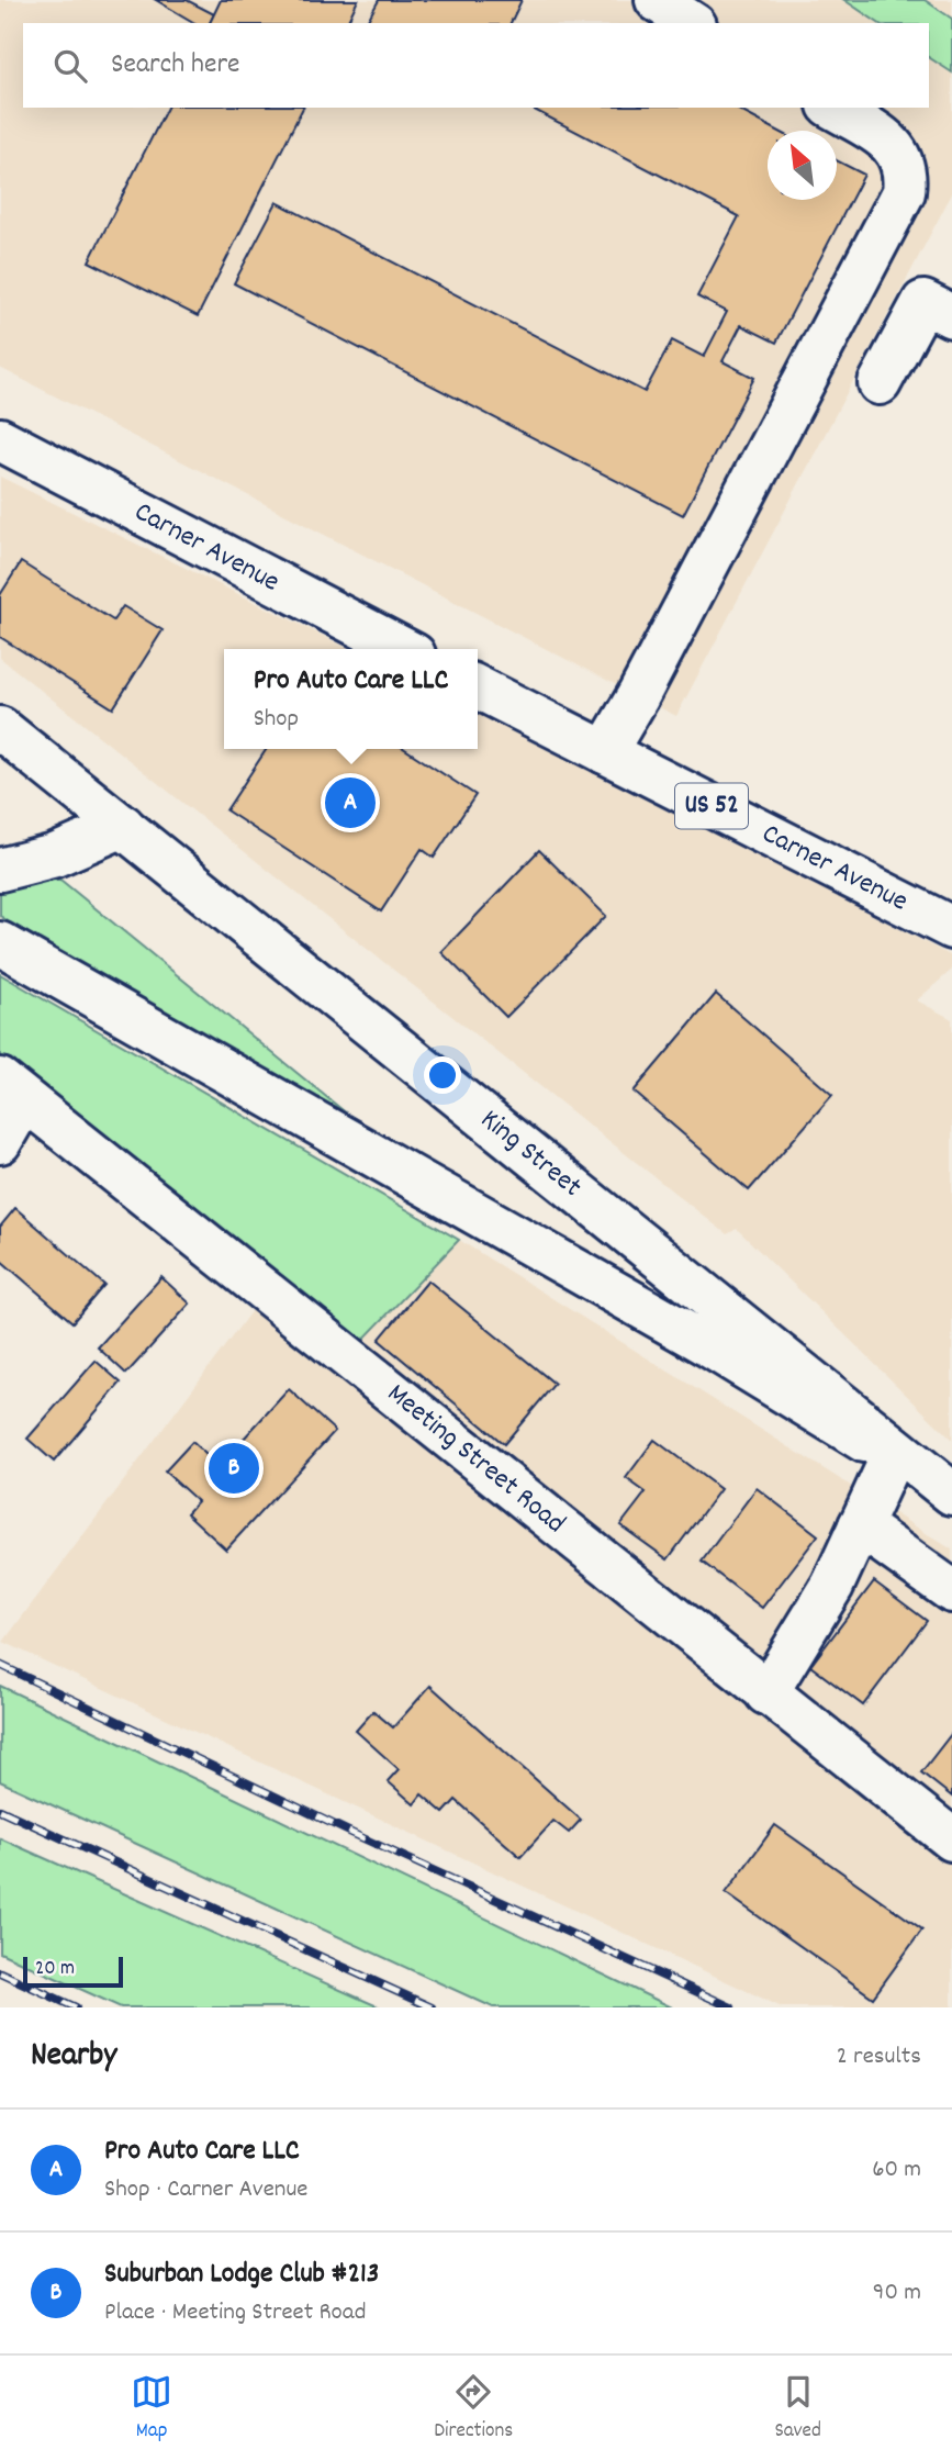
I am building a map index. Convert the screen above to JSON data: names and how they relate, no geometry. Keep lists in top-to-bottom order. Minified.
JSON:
{"streets":{"street":["Carner Avenue","US 52","King Street","Meeting Street Road"]},"scale_bar":"20 m","north":"top left","page":{"search":"Search here","popup":["Pro Auto Care LLC","Shop"],"pins":["A","B"],"scale":"20 m","heading":["Nearby","2 results"],"list":[{"mark":"A","name":"Pro Auto Care LLC","note":"Shop · Carner Avenue","value":"60 m"},{"mark":"B","name":"Suburban Lodge Club #213","note":"Place · Meeting Street Road","value":"90 m"}],"nav":["Map","Directions","Saved"]}}
